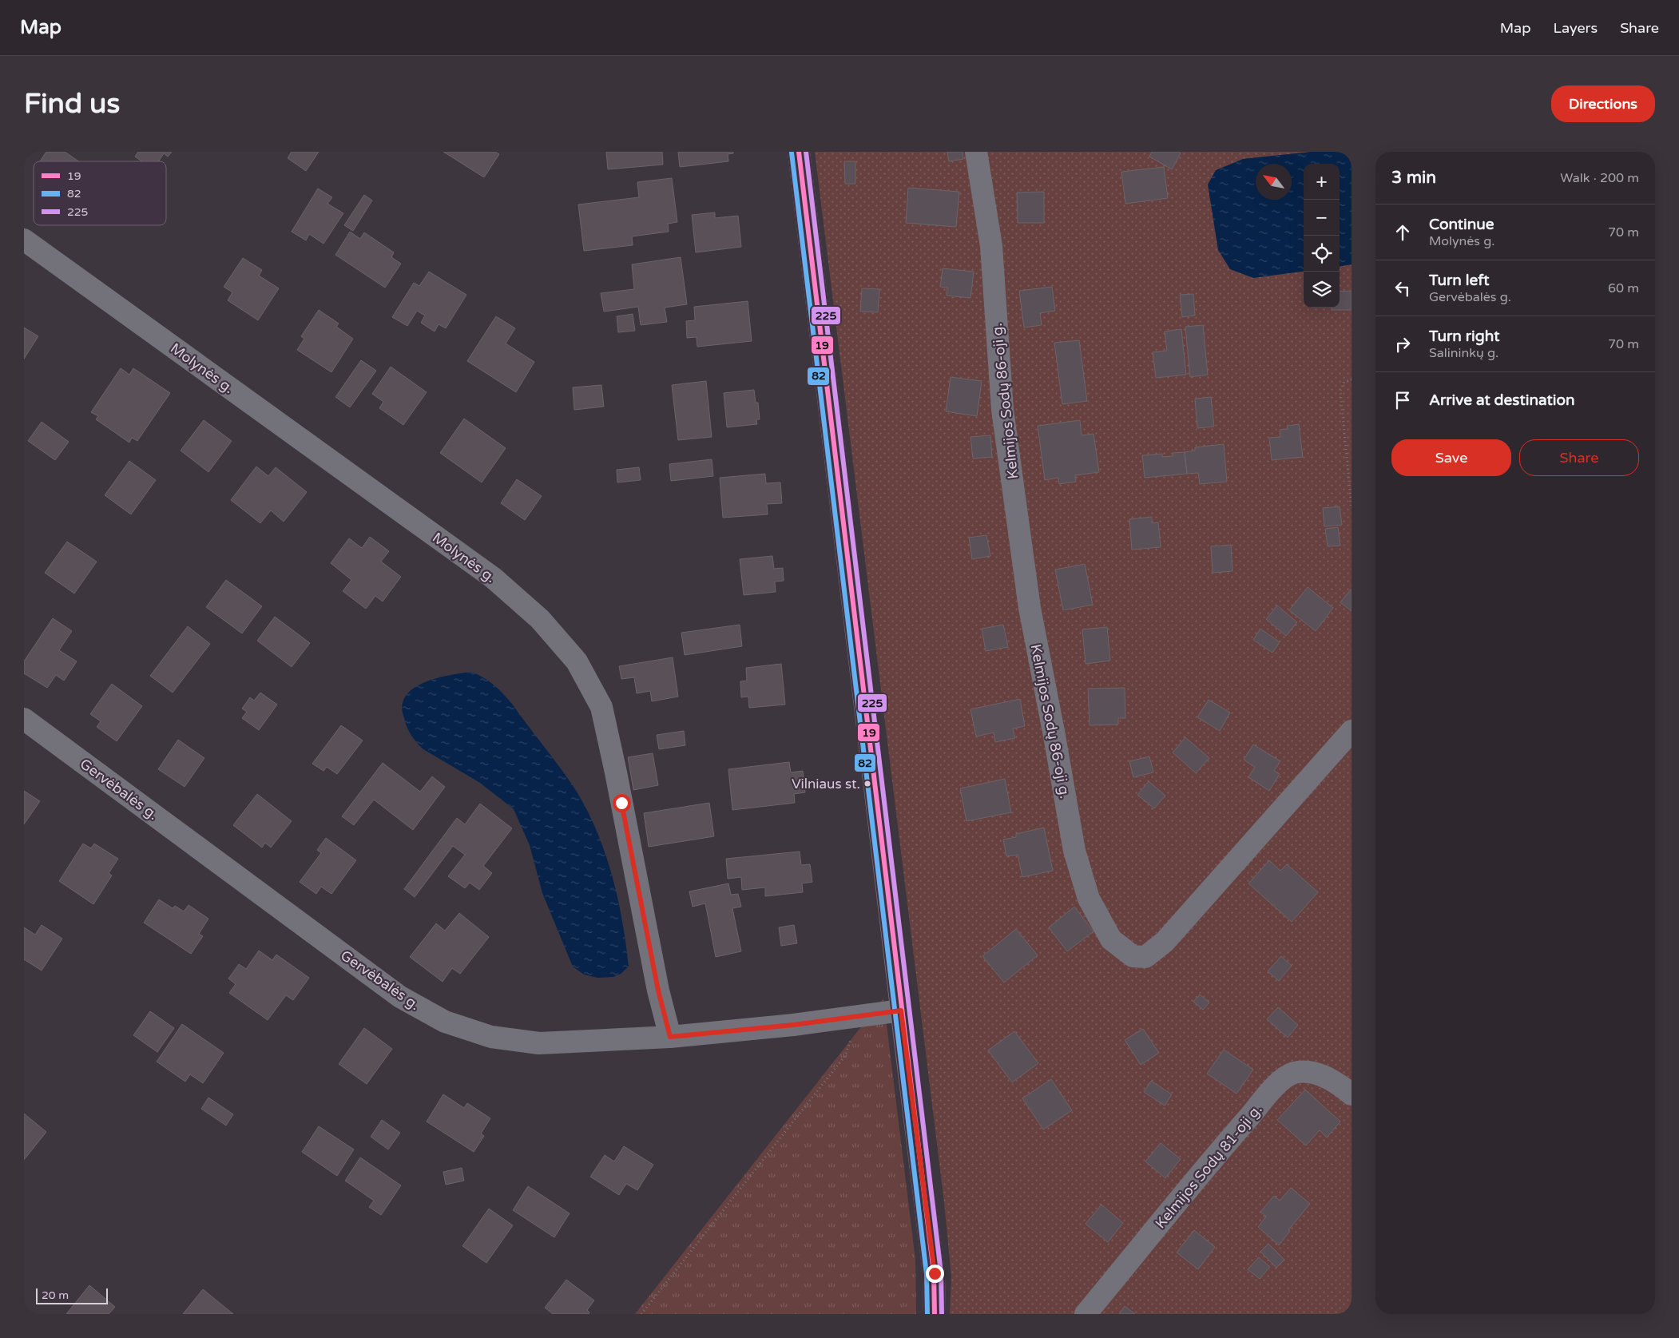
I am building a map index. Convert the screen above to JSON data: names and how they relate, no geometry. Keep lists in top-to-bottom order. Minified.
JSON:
{"streets":{"street":["Molynės g.","Kelmijos Sodų 86-oji g.","Gervėbalės g.","Kelmijos Sodų 81-oji g."]},"crossings":[["Molynės g.","Gervėbalės g."]],"places":["Vilniaus st."],"lines":["transit line 19","transit line 225","transit line 82"],"legend":["19","82","225"],"scale_bar":"20 m","north":"top left","page":{"header":"Map","nav":["Map","Layers","Share"],"buttons":["Directions",["Save","Share"]],"title":"Find us","heading":["3 min","Walk · 200 m"],"map_buttons":["+","−"],"list":[["Continue","Molynės g.","70 m"],["Turn left","Gervėbalės g.","60 m"],["Turn right","Salininkų g.","70 m"],"Arrive at destination"],"scale":"20 m"}}
